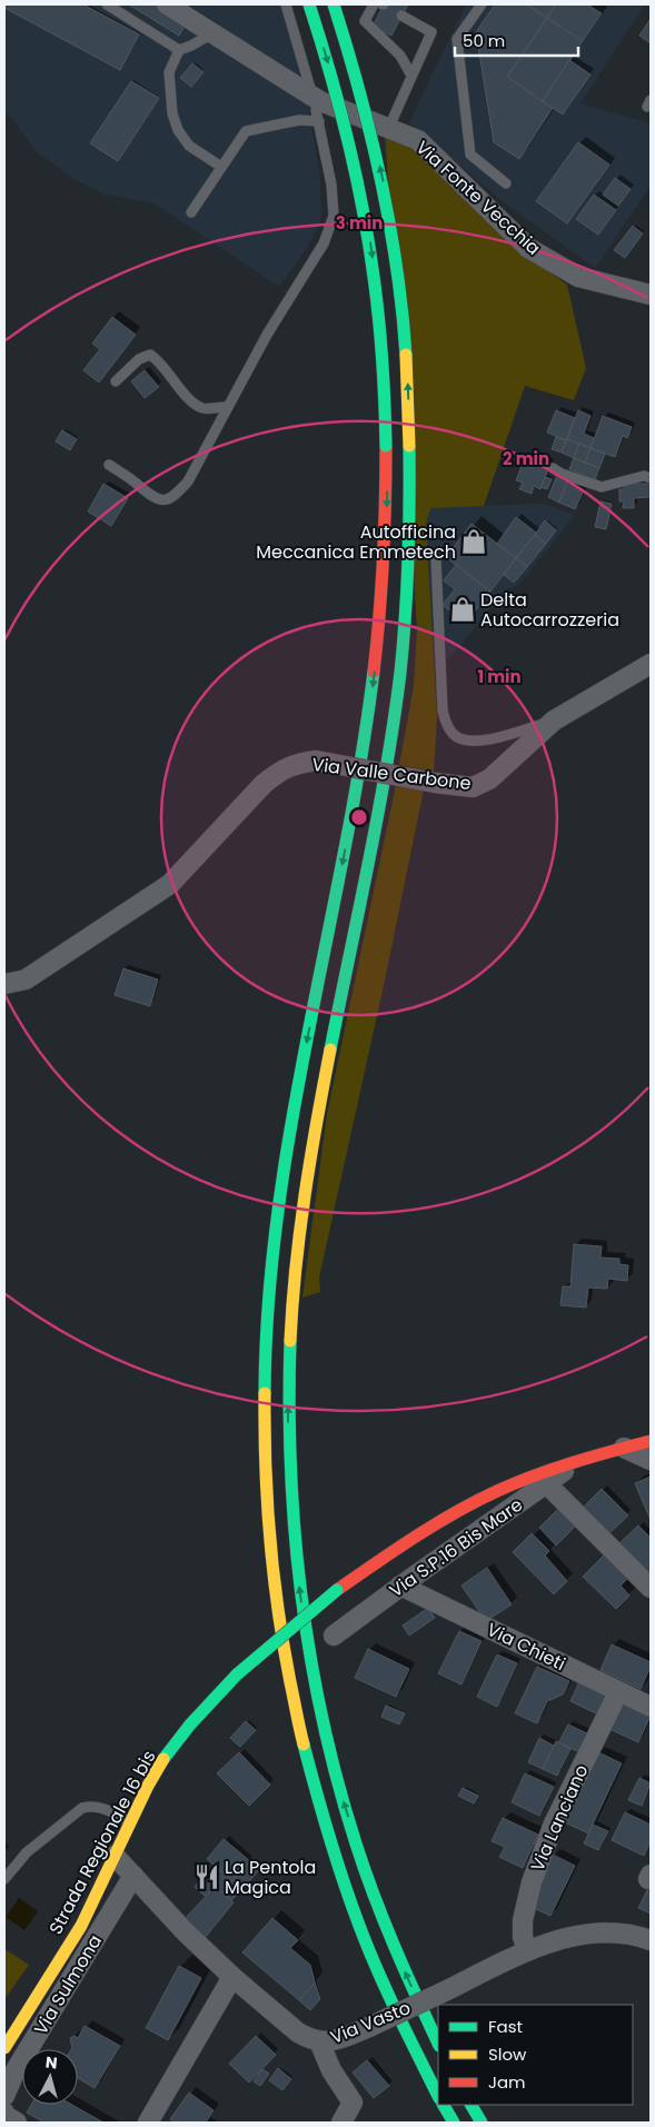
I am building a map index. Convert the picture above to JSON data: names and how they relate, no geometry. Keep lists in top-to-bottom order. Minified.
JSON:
{"streets":{"main road":["Strada Regionale 16 bis"],"street":["Via Fonte Vecchia","Via Valle Carbone","Via S.P.16 Bis Mare","Via Chieti","Via Lanciano","Via Sulmona","Via Vasto"]},"crossings":[["Via S.P.16 Bis Mare","Via Chieti"],["Via S.P.16 Bis Mare","Strada Regionale 16 bis"],["Via Chieti","Via Lanciano"],["Via Lanciano","Via Vasto"],["Strada Regionale 16 bis","Via Vasto"],["Via Sulmona","Via Vasto"]],"places":{"shop":["Autofficina Meccanica Emmetech","Delta Autocarrozzeria"],"restaurant":["La Pentola Magica"]},"legend":["Fast","Slow","Jam"],"scale_bar":"50 m","north":"top","rings":["3 min","2 min","1 min"]}
